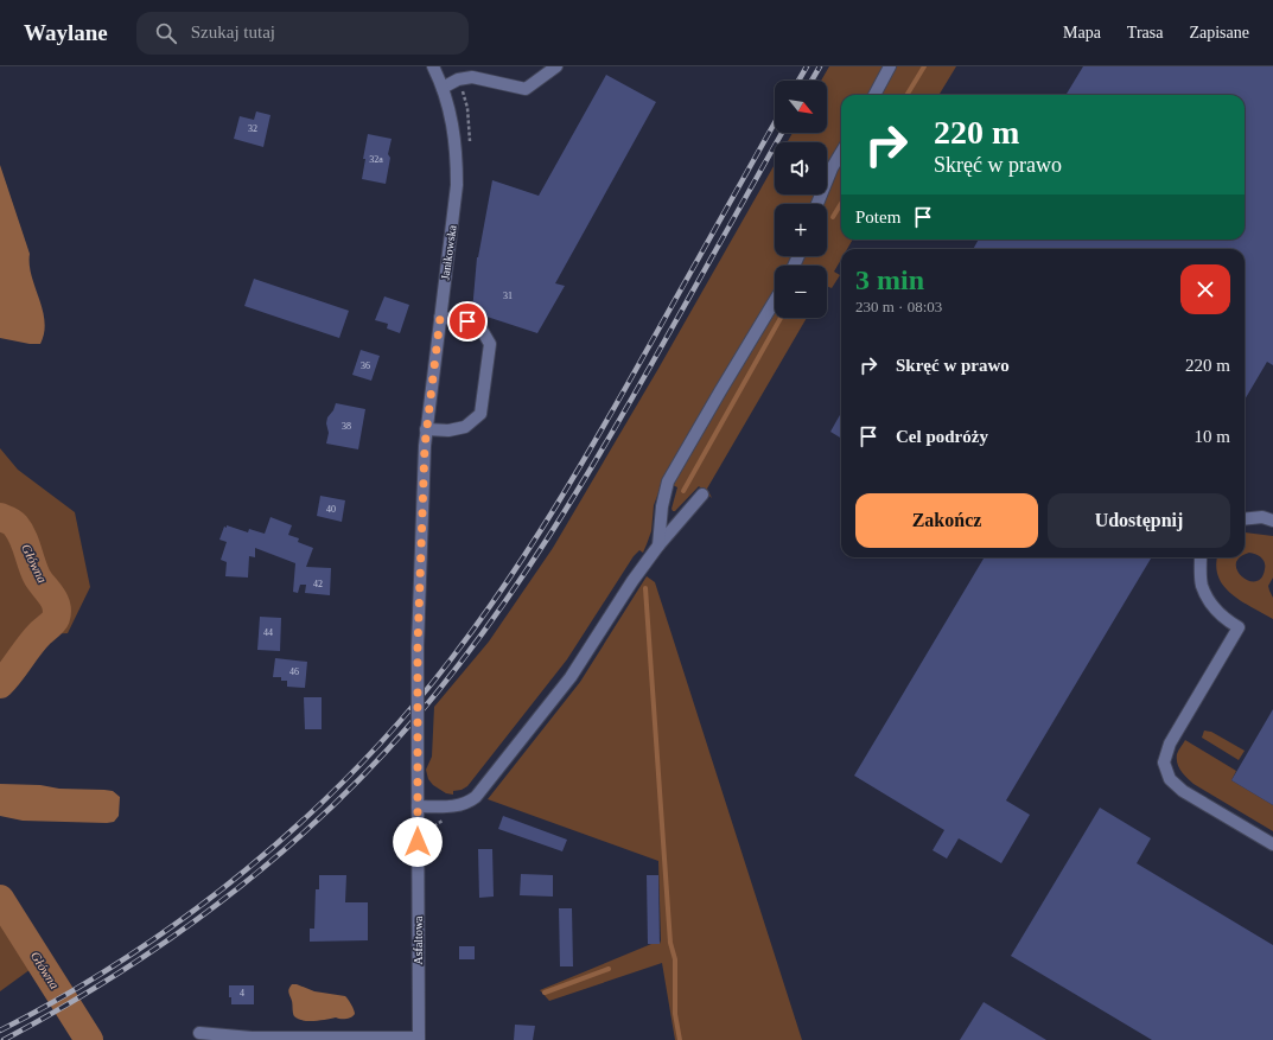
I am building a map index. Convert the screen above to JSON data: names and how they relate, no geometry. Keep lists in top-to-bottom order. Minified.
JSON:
{"streets":{"street":["Janikowska","Asfaltowa"]},"crossings":[["Janikowska","Asfaltowa"]],"water":["Główna"],"house_numbers":["32","32a","31","36","38","40","42","44","46","4"],"north":"bottom right","page":{"header":"Waylane","search":"Szukaj tutaj","nav":["Mapa","Trasa","Zapisane"],"map_buttons":["+","−"],"turn":["220 m","Skręć w prawo"],"then":"Potem","heading":["3 min","230 m · 08:03"],"list":[{"name":"Skręć w prawo","value":"220 m"},{"name":"Cel podróży","value":"10 m"}],"buttons":["Zakończ","Udostępnij"]}}
